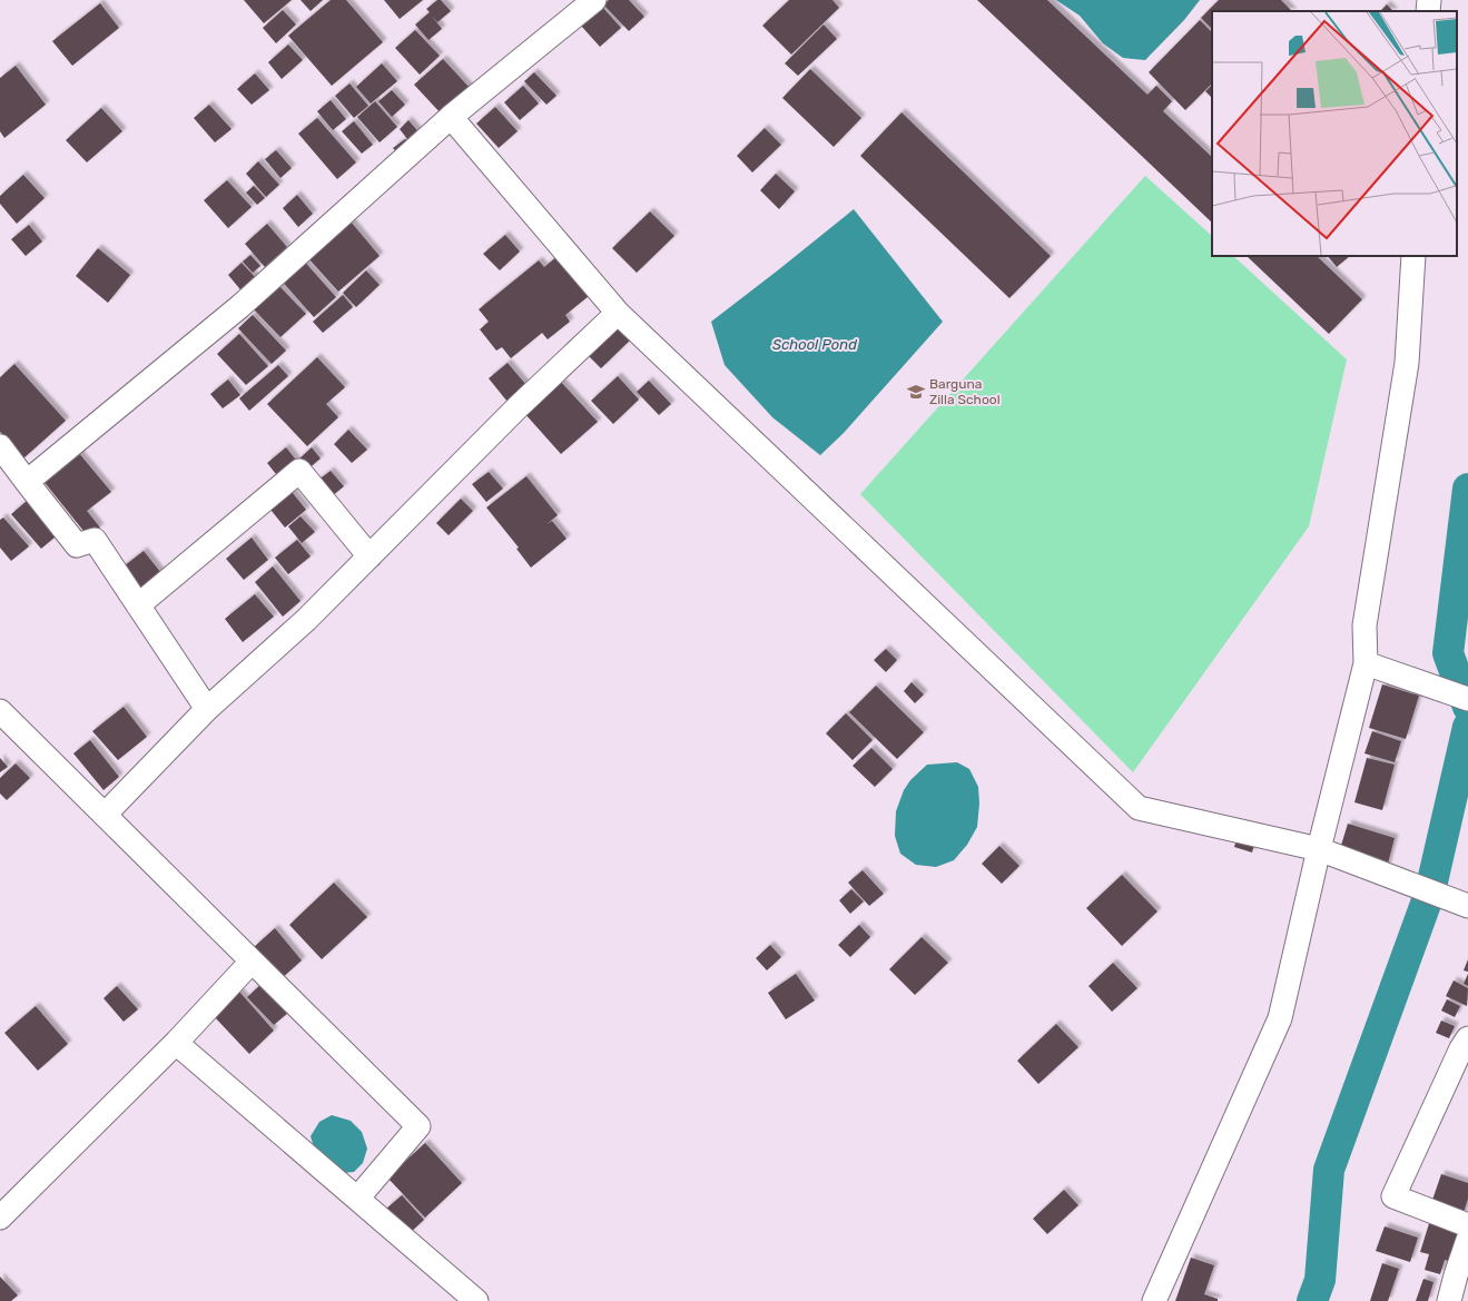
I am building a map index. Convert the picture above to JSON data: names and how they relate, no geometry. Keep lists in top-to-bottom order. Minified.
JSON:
{"water":["School Pond"],"places":{"school or university":["Barguna Zilla School"]}}
